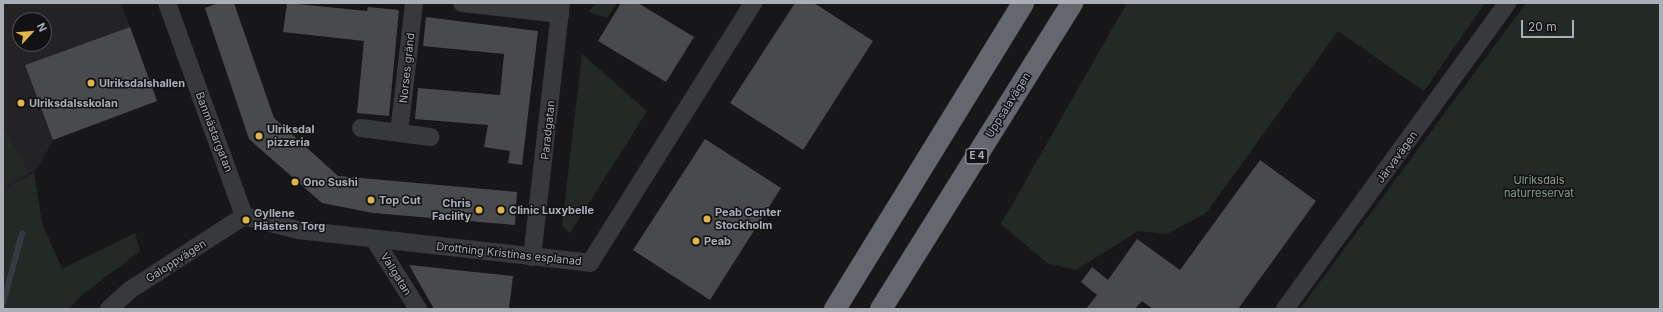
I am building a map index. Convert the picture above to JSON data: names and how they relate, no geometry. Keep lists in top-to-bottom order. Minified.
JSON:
{"streets":{"highway":["Uppsalavägen","E 4"],"street":["Norses gränd","Paradgatan","Banmästargatan","Järvavägen","Drottning Kristinas esplanad","Galoppvägen","Vallgatan"]},"crossings":[["Paradgatan","Drottning Kristinas esplanad"],["Banmästargatan","Drottning Kristinas esplanad"],["Banmästargatan","Galoppvägen"],["Drottning Kristinas esplanad","Galoppvägen"],["Drottning Kristinas esplanad","Vallgatan"]],"parks":["Ulriksdals naturreservat"],"places":["Ulriksdalshallen","Ulriksdalsskolan","Ulriksdal pizzeria","Ono Sushi","Top Cut","Chris Facility","Clinic Luxybelle","Peab Center Stockholm","Gyllene Hästens Torg","Peab"],"scale_bar":"20 m","north":"top right"}
